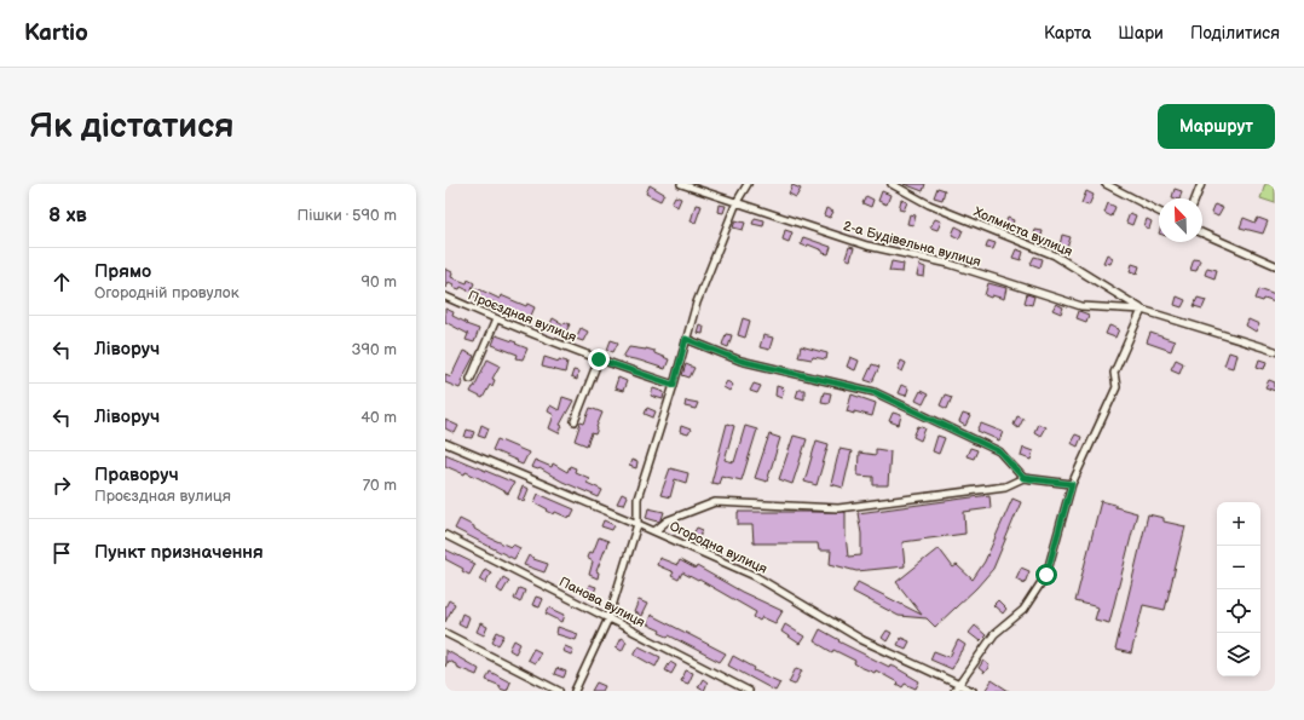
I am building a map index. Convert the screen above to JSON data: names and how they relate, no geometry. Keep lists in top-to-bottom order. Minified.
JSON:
{"streets":{"street":["Холмиста вулиця","2-а Будівельна вулиця","Проєздная вулиця","Огородна вулиця","Панова вулиця"]},"crossings":[["Холмиста вулиця","2-а Будівельна вулиця"]],"north":"top left","page":{"header":"Kartio","nav":["Карта","Шари","Поділитися"],"buttons":"Маршрут","title":"Як дістатися","heading":["8 хв","Пішки · 590 m"],"list":[["Прямо","Огородній провулок","90 m"],["Ліворуч","390 m"],["Ліворуч","40 m"],["Праворуч","Проєздная вулиця","70 m"],"Пункт призначення"],"map_buttons":["+","−"]}}
